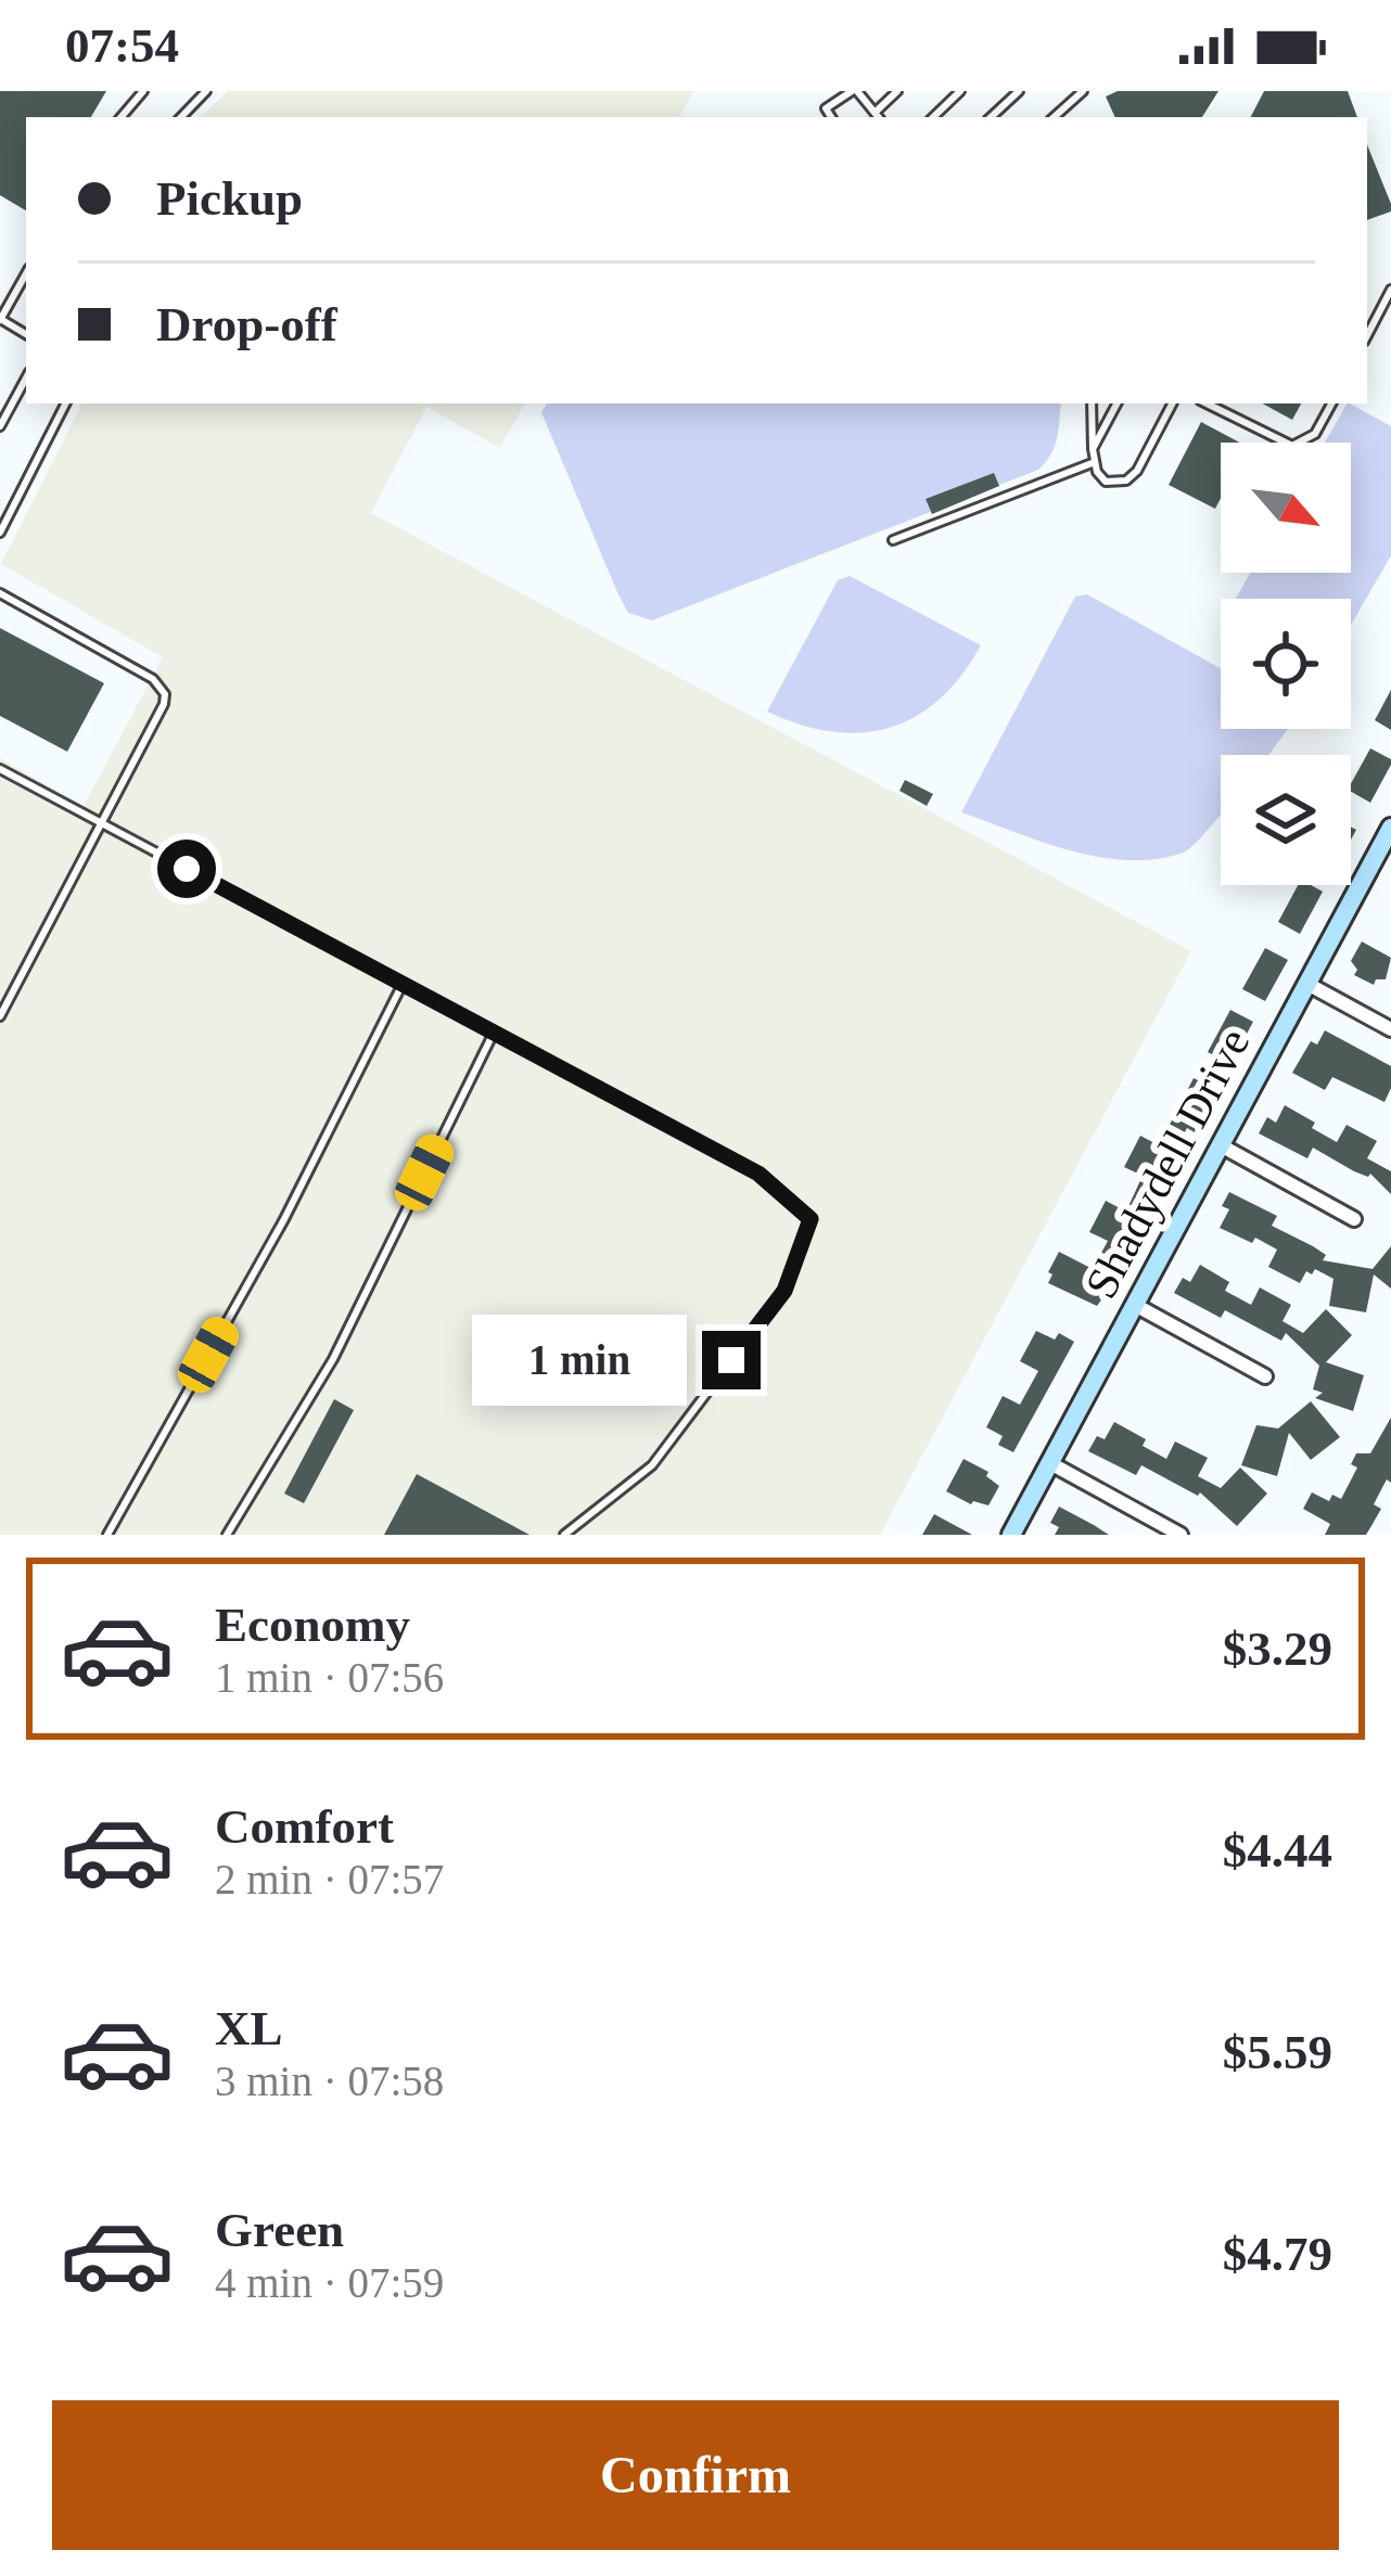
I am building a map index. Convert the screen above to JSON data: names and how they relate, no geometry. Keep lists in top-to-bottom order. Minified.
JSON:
{"streets":{"street":["Shadydell Drive"]},"north":"bottom right","page":{"status":"07:54","banner":["Pickup","Drop-off"],"bubble":"1 min","list":[{"name":"Economy","note":"1 min · 07:56","value":"$3.29"},{"name":"Comfort","note":"2 min · 07:57","value":"$4.44"},{"name":"XL","note":"3 min · 07:58","value":"$5.59"},{"name":"Green","note":"4 min · 07:59","value":"$4.79"}],"buttons":"Confirm"}}
